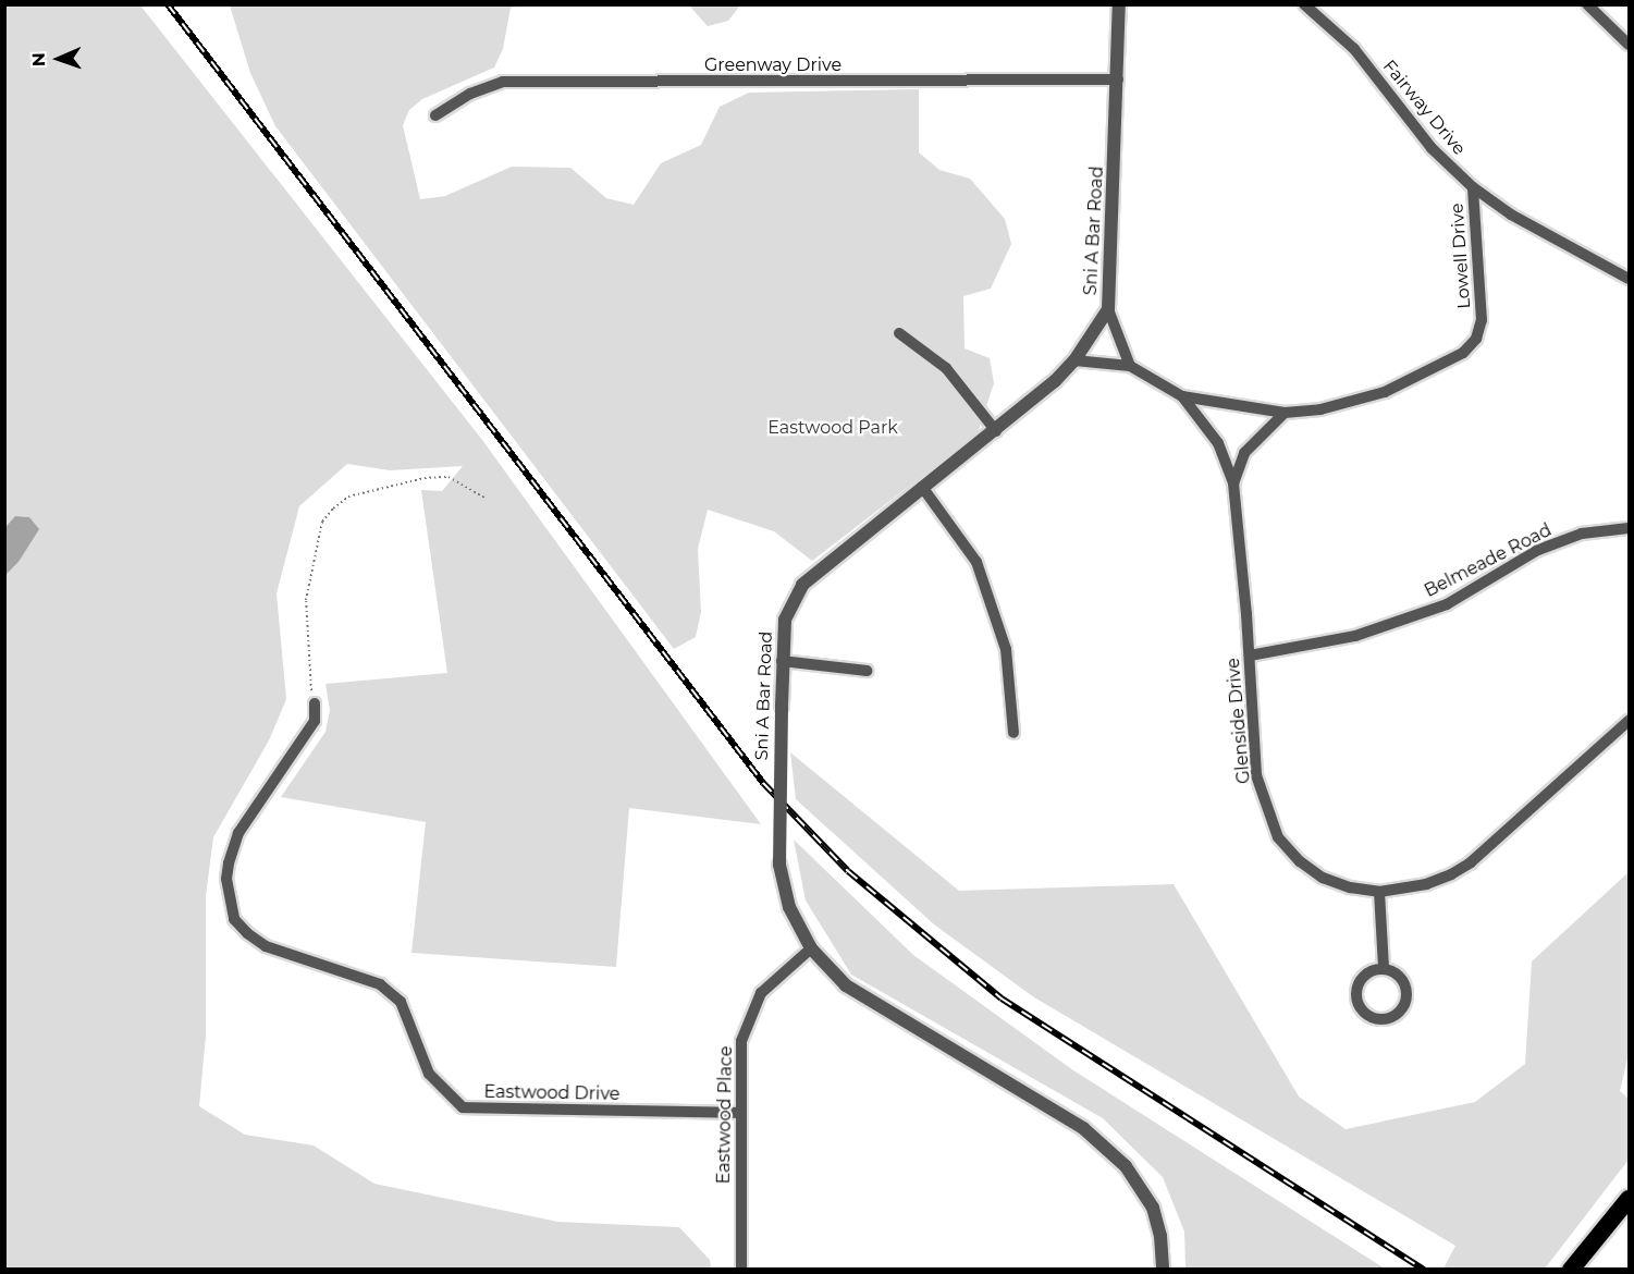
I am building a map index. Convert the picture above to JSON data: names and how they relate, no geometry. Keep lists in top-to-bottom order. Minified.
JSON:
{"streets":{"street":["Greenway Drive","Fairway Drive","Sni A Bar Road","Lowell Drive","Belmeade Road","Glenside Drive","Eastwood Drive","Eastwood Place"]},"crossings":[["Greenway Drive","Sni A Bar Road"],["Fairway Drive","Lowell Drive"],["Sni A Bar Road","Lowell Drive"],["Sni A Bar Road","Eastwood Place"],["Lowell Drive","Glenside Drive"],["Belmeade Road","Glenside Drive"],["Eastwood Drive","Eastwood Place"]],"parks":["Eastwood Park"],"north":"left"}
